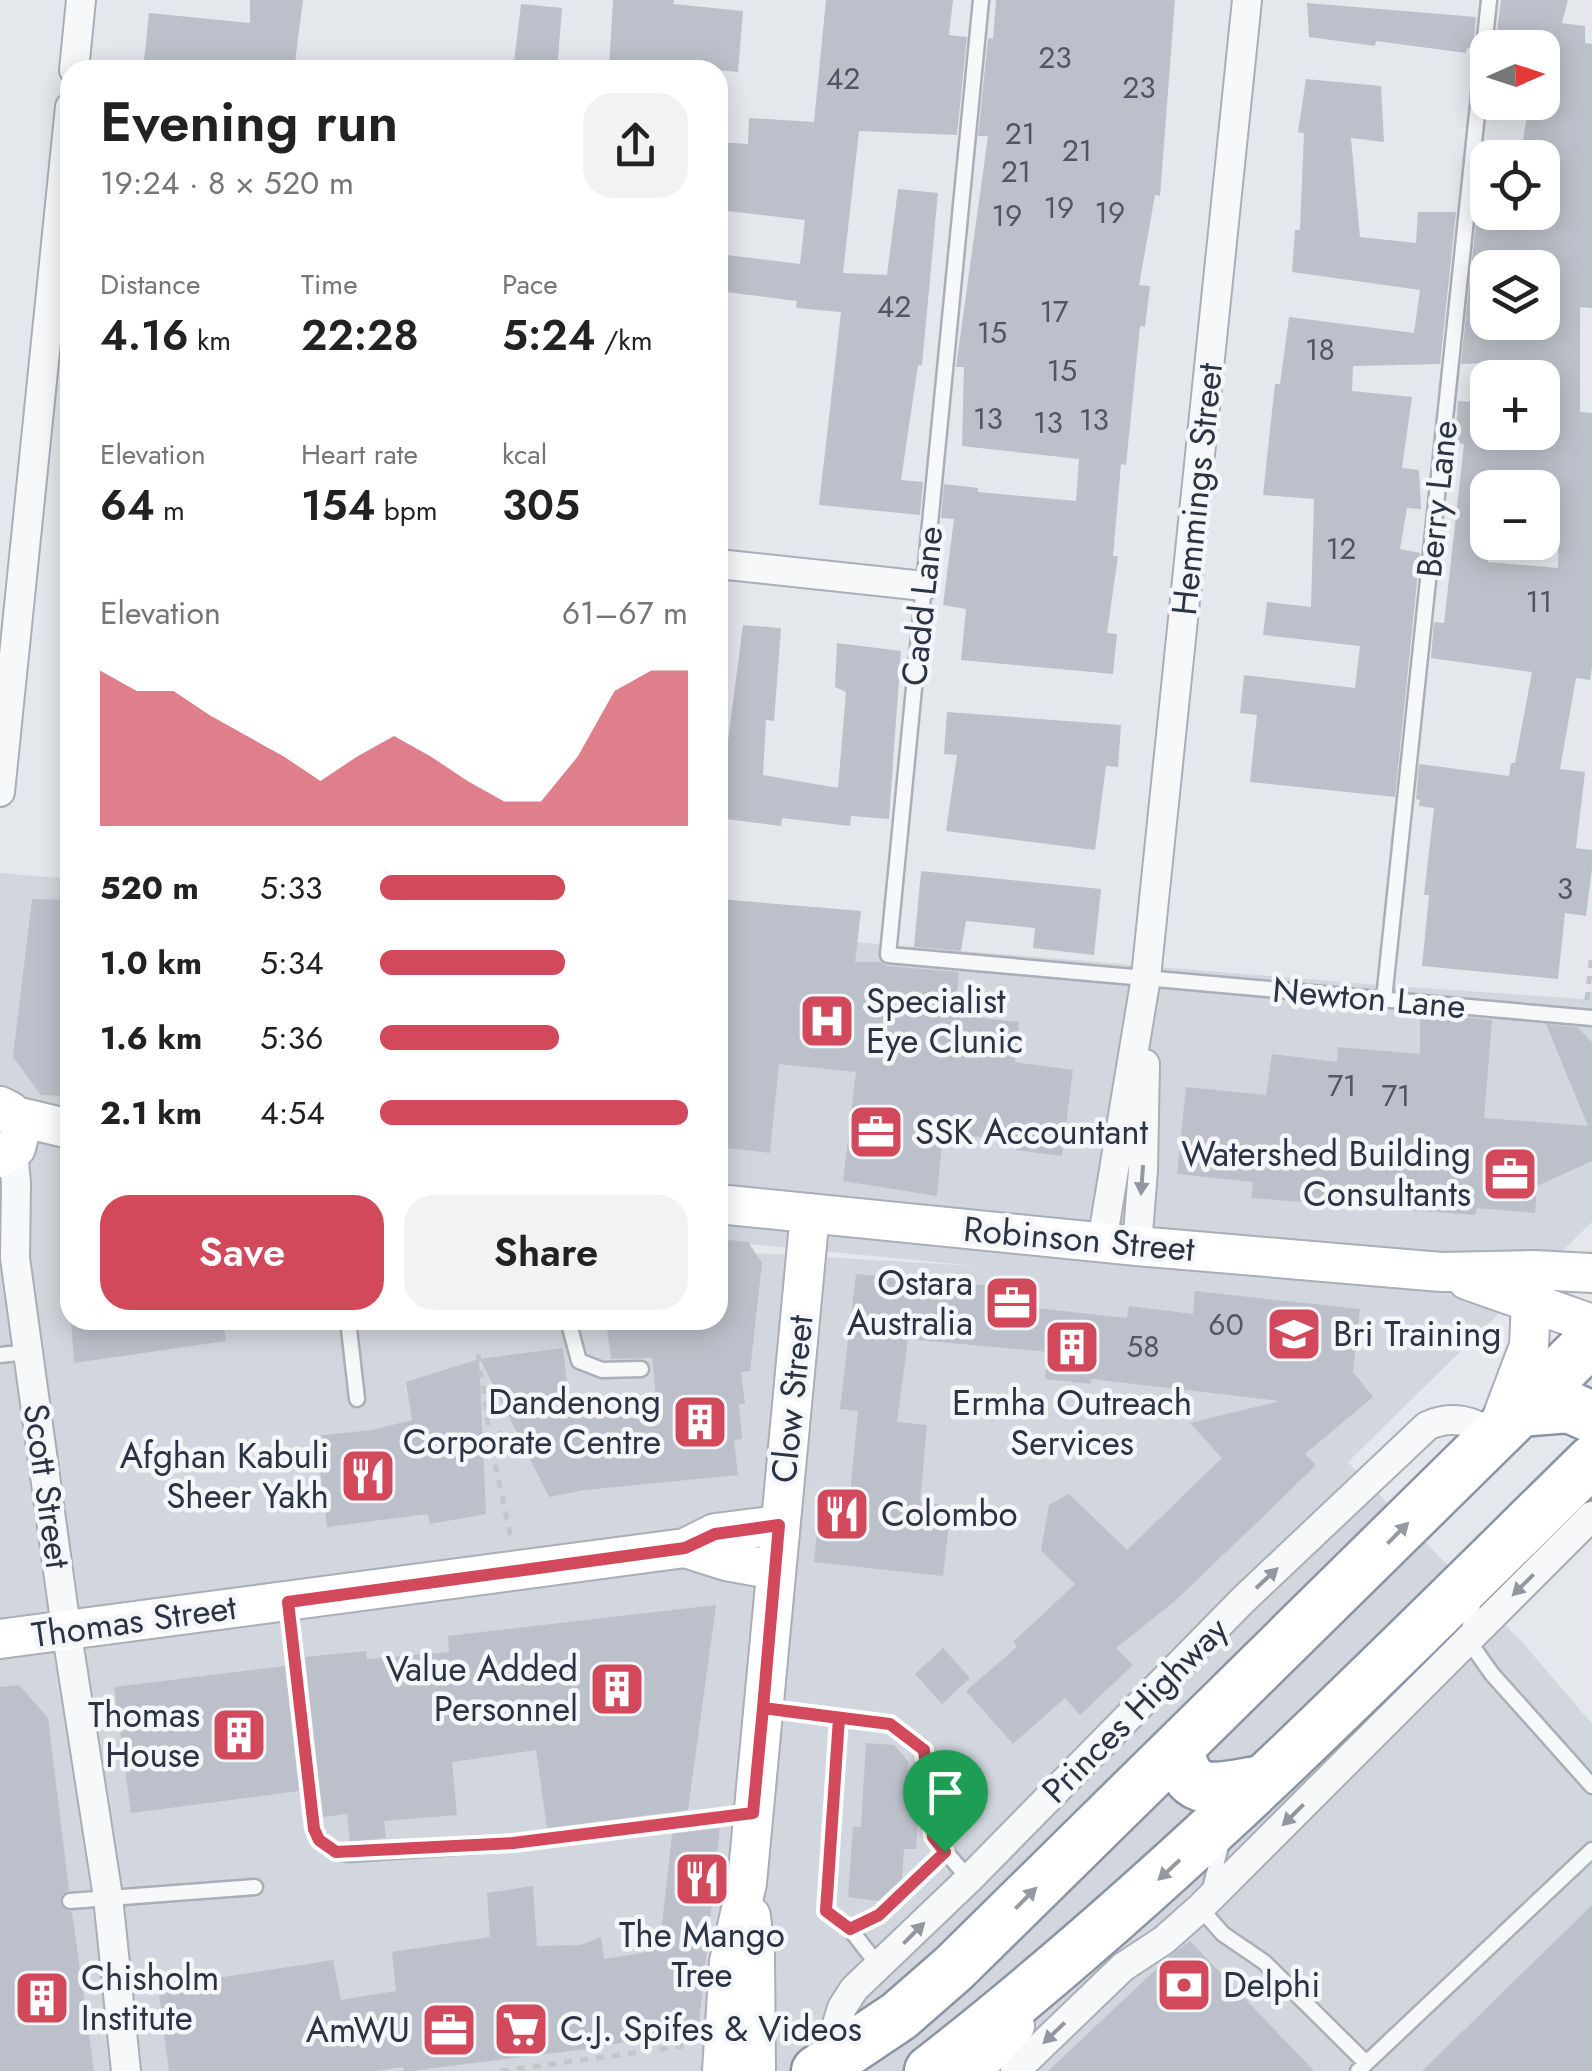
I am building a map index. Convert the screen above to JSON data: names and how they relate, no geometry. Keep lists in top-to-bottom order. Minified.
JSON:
{"streets":{"highway":["Princes Highway"],"street":["Hemmings Street","Robinson Street","Clow Street","Scott Street","Thomas Street"],"lane":["Berry Lane","Cadd Lane","Newton Lane"]},"crossings":[["Hemmings Street","Cadd Lane"],["Hemmings Street","Newton Lane"],["Hemmings Street","Robinson Street"],["Berry Lane","Newton Lane"],["Cadd Lane","Newton Lane"],["Robinson Street","Clow Street"],["Clow Street","Thomas Street"],["Scott Street","Thomas Street"]],"places":{"hospital":["Specialist Eye Clunic"],"office":["SSK Accountant","Watershed Building Consultants","Ostara Australia","AmWU"],"school or university":["Bri Training"],"building":["Ermha Outreach Services","Dandenong Corporate Centre","Value Added Personnel","Thomas House","Chisholm Institute"],"restaurant":["Afghan Kabuli Sheer Yakh","Colombo","The Mango Tree"],"bank":["Delphi"],"supermarket":["C.J. Spifes & Videos"]},"house_numbers":["23","42","23","21","21","21","19","19","19","42","17","15","18","15","13","13","13","12","11","3","71","71","60","58"],"north":"right","page":{"map_buttons":["+","−"],"heading":["Evening run","19:24 · 8 × 520 m"],"stats":[["Distance","4.16 km"],["Time","22:28"],["Pace","5:24 /km"],["Elevation","64 m"],["Heart rate","154 bpm"],["kcal","305"]],"chart":["Elevation","61–67 m"],"list":[{"name":"520 m","note":"5:33"},{"name":"1.0 km","note":"5:34"},{"name":"1.6 km","note":"5:36"},{"name":"2.1 km","note":"4:54"}],"buttons":["Save","Share"]}}
